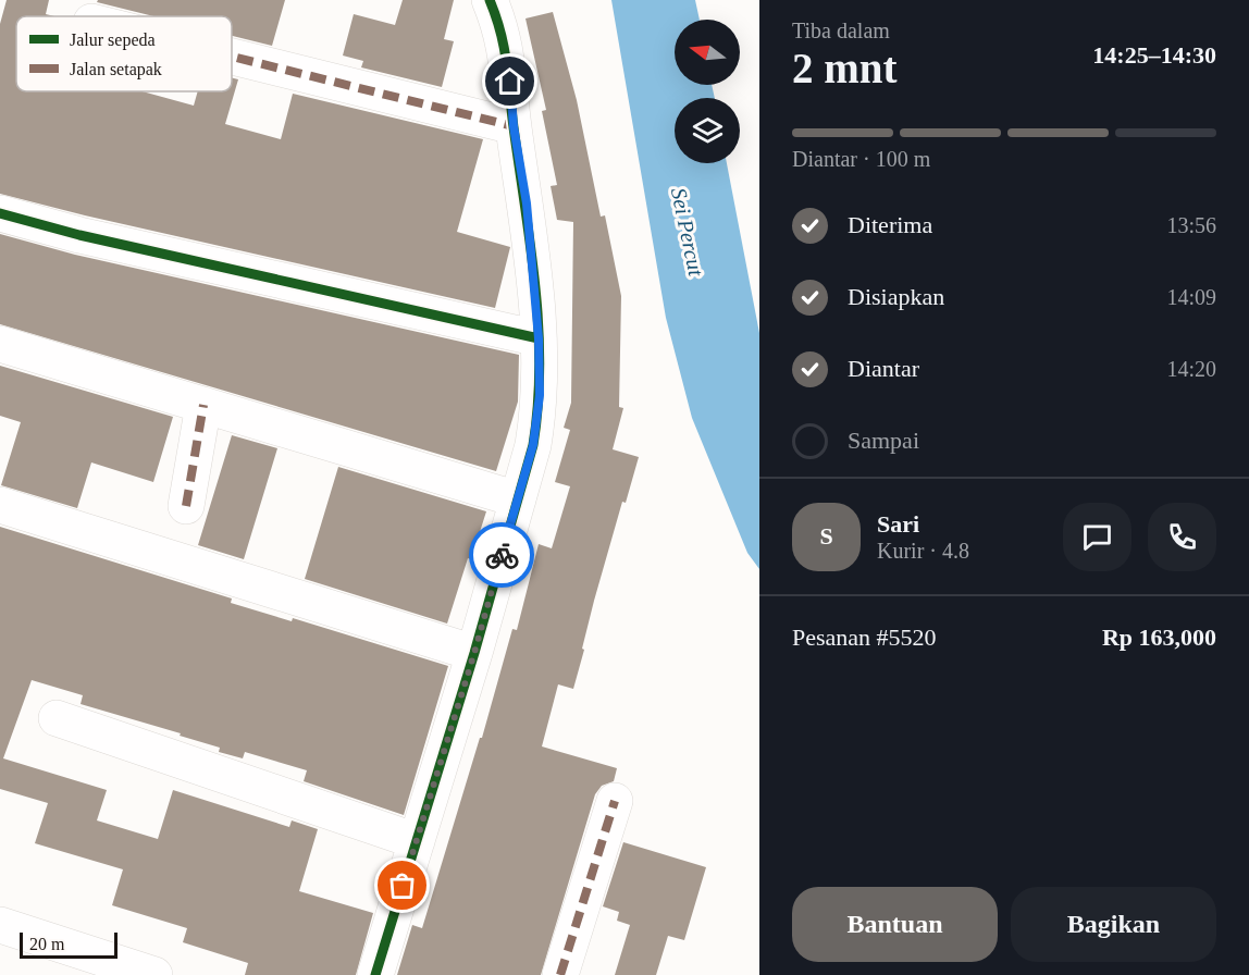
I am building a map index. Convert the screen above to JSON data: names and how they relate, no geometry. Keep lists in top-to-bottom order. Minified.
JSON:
{"water":["Sei Percut"],"legend":["Jalur sepeda","Jalan setapak"],"scale_bar":"20 m","north":"left","page":{"heading":["2 mnt","Tiba dalam","14:25–14:30"],"panel":["Sari","Kurir · 4.8","Pesanan #5520","Rp 163,000"],"bar":"Diantar · 100 m","list":[["Diterima","13:56"],["Disiapkan","14:09"],["Diantar","14:20"],"Sampai"],"round":"S","buttons":["Bantuan","Bagikan"],"scale":"20 m"}}
